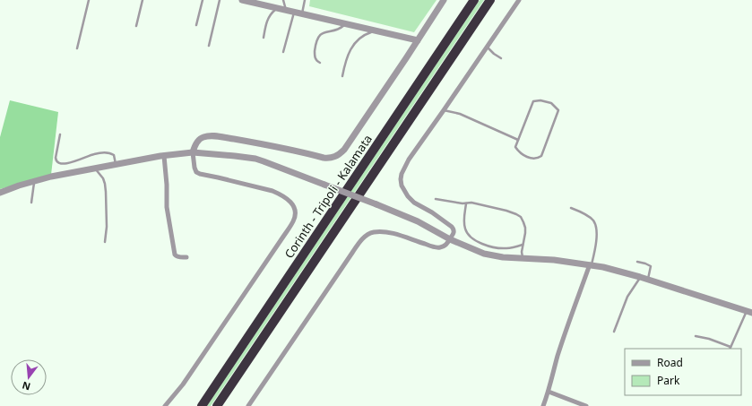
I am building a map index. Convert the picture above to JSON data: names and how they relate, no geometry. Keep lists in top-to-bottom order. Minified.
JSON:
{"streets":{"highway":["Corinth - Tripoli - Kalamata"]},"legend":["Road","Park"],"north":"bottom"}
